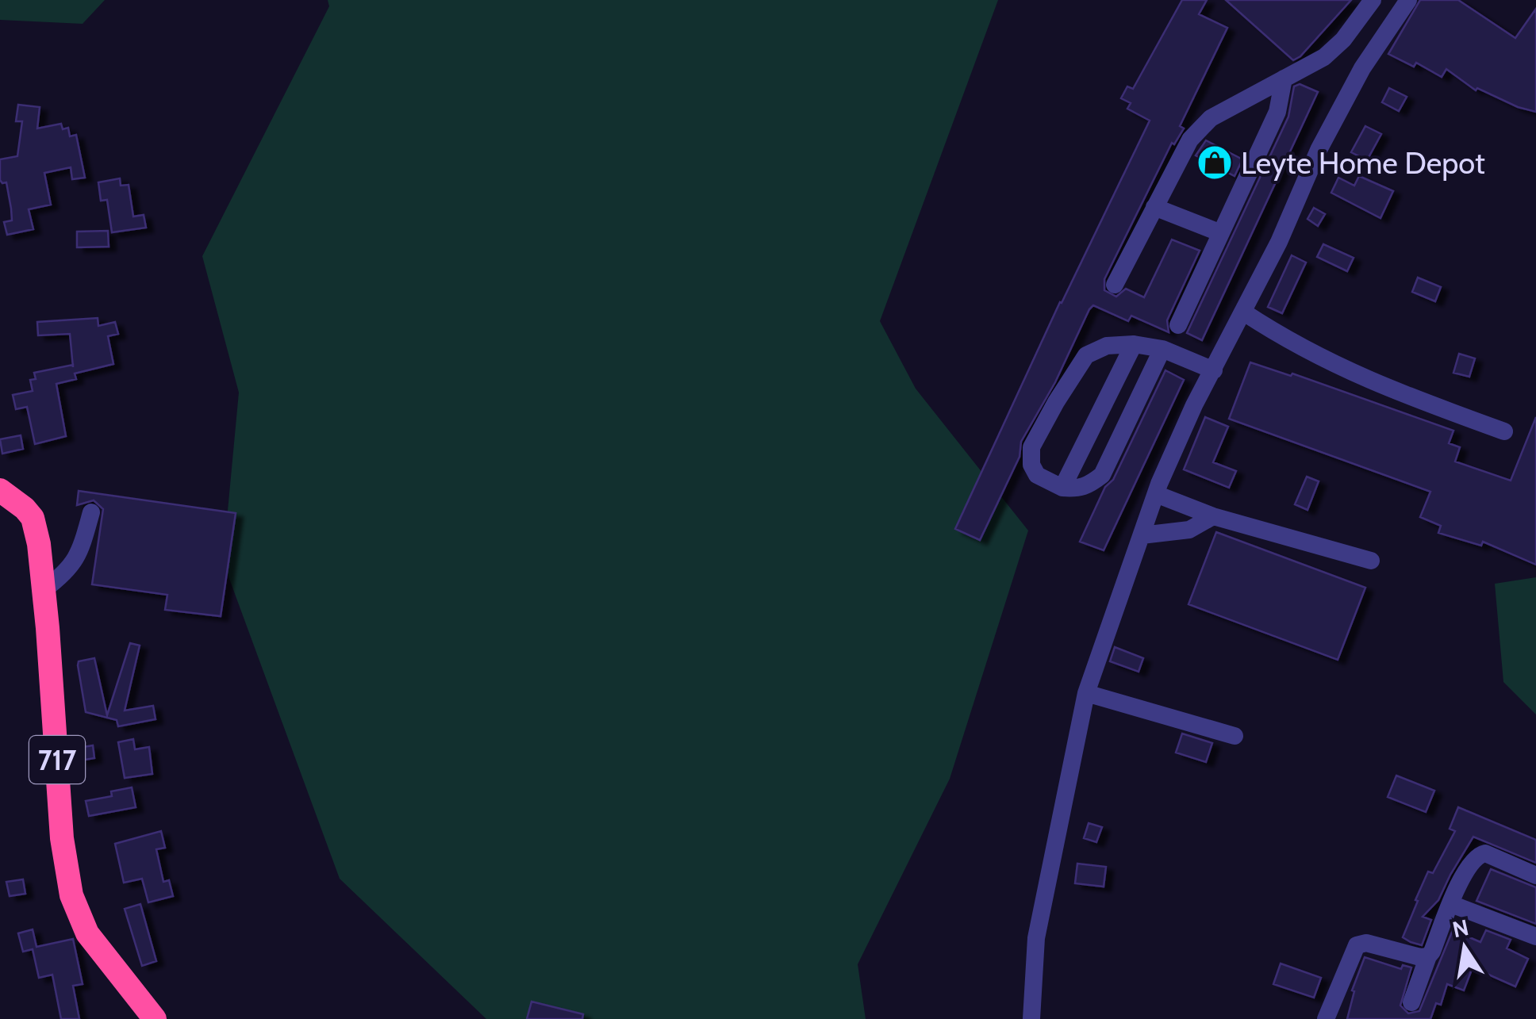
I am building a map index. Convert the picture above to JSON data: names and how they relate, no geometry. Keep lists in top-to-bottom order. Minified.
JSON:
{"streets":{"highway":["717"]},"places":{"shop":["Leyte Home Depot"]},"north":"top"}
